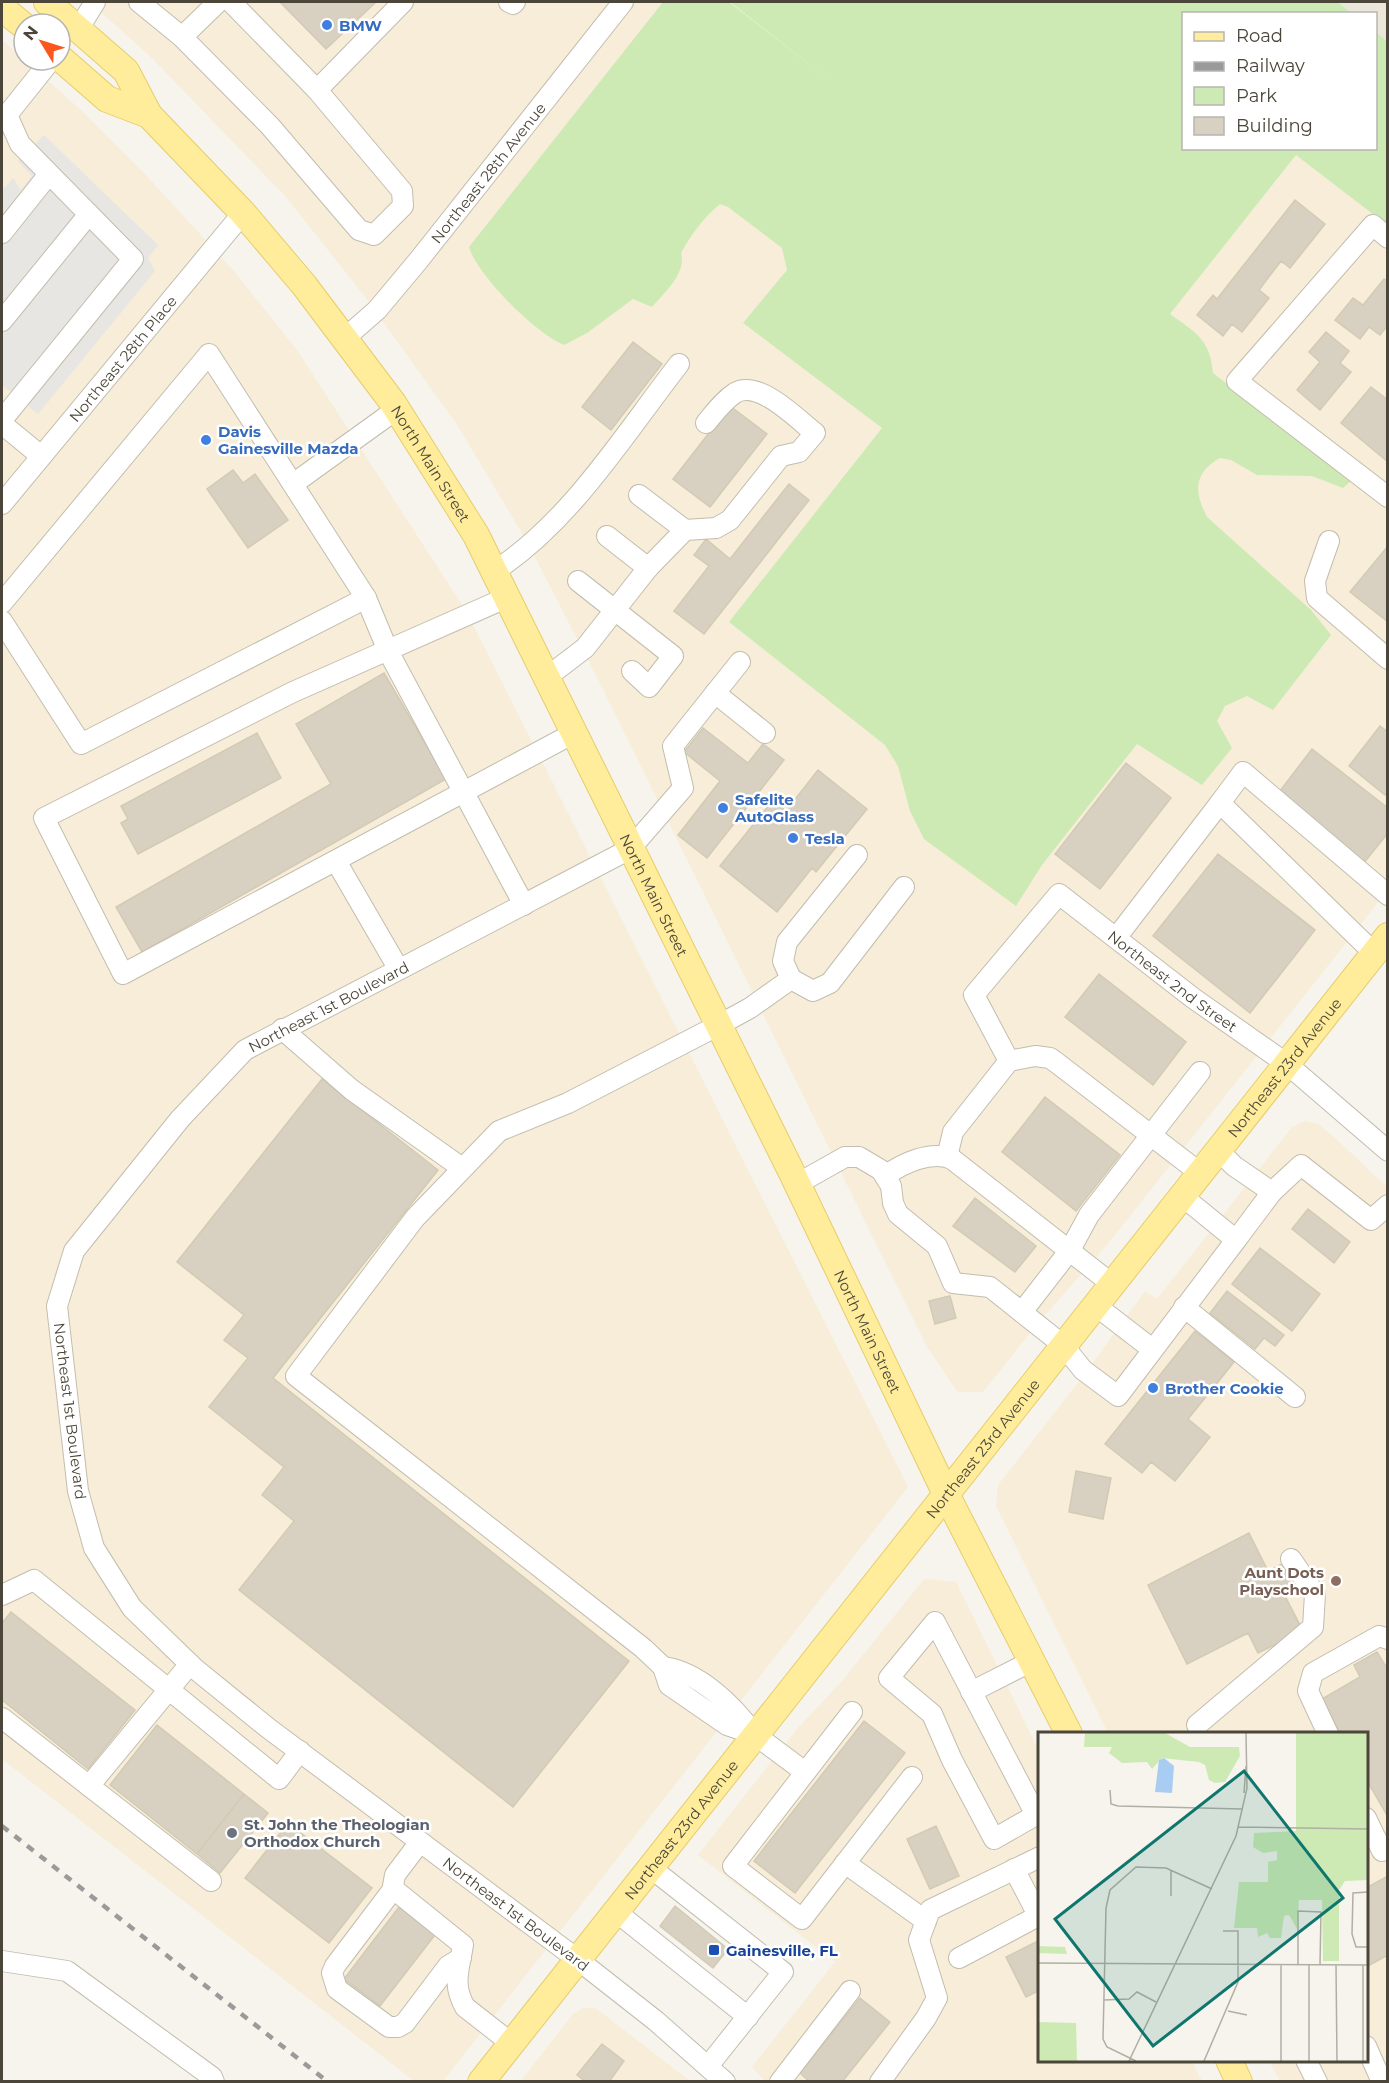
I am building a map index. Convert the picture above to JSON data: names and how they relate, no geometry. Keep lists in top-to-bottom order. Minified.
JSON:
{"streets":{"main road":["North Main Street","Northeast 23rd Avenue"],"street":["Northeast 28th Avenue","Northeast 28th Place","Northeast 2nd Street","Northeast 1st Boulevard"]},"crossings":[["Northeast 28th Avenue","North Main Street"],["Northeast 28th Place","North Main Street"],["North Main Street","Northeast 1st Boulevard"],["North Main Street","Northeast 23rd Avenue"],["Northeast 2nd Street","Northeast 23rd Avenue"],["Northeast 1st Boulevard","Northeast 23rd Avenue"]],"places":{"other":["BMW","Davis Gainesville Mazda","Safelite AutoGlass","Tesla","Brother Cookie","Aunt Dots Playschool","St. John the Theologian Orthodox Church"],"transit":["Gainesville, FL"]},"legend":["Road","Railway","Park","Building"],"north":"top left"}
